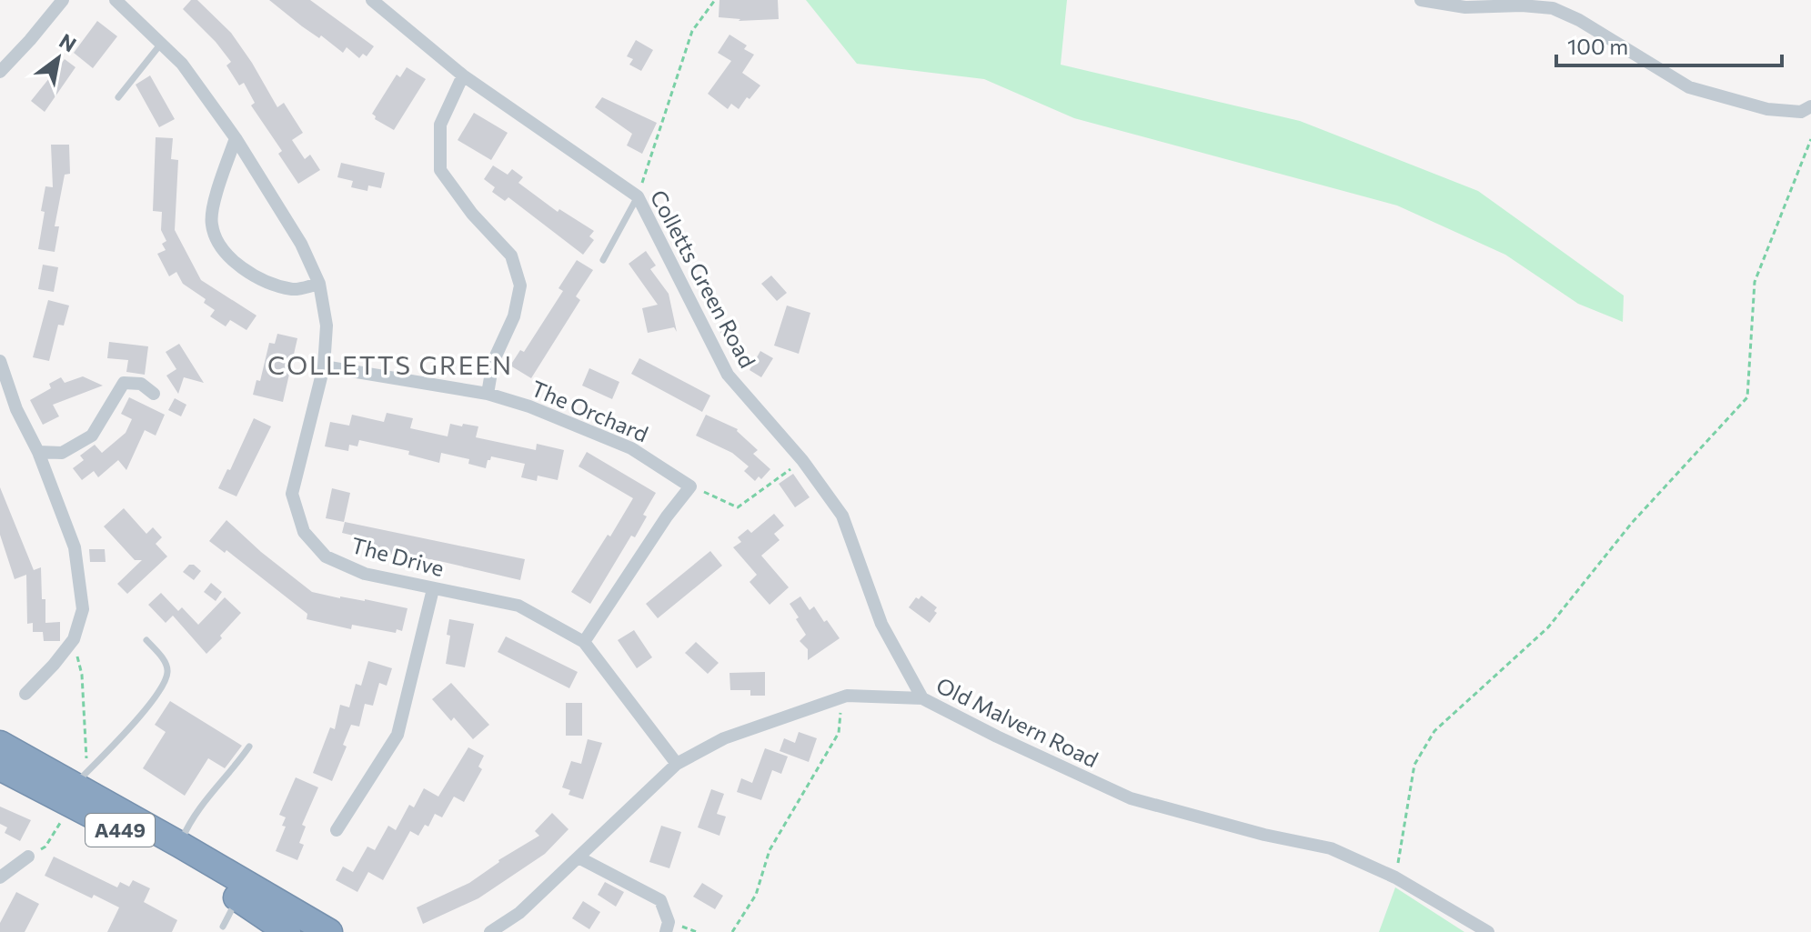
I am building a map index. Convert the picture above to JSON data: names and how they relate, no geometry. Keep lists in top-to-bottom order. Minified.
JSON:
{"streets":{"highway":["A449"],"street":["Colletts Green Road","The Orchard","The Drive","Old Malvern Road"]},"crossings":[["Colletts Green Road","Old Malvern Road"],["The Orchard","The Drive"],["The Drive","Old Malvern Road"]],"districts":["COLLETTS GREEN"],"scale_bar":"100 m","north":"top right"}
